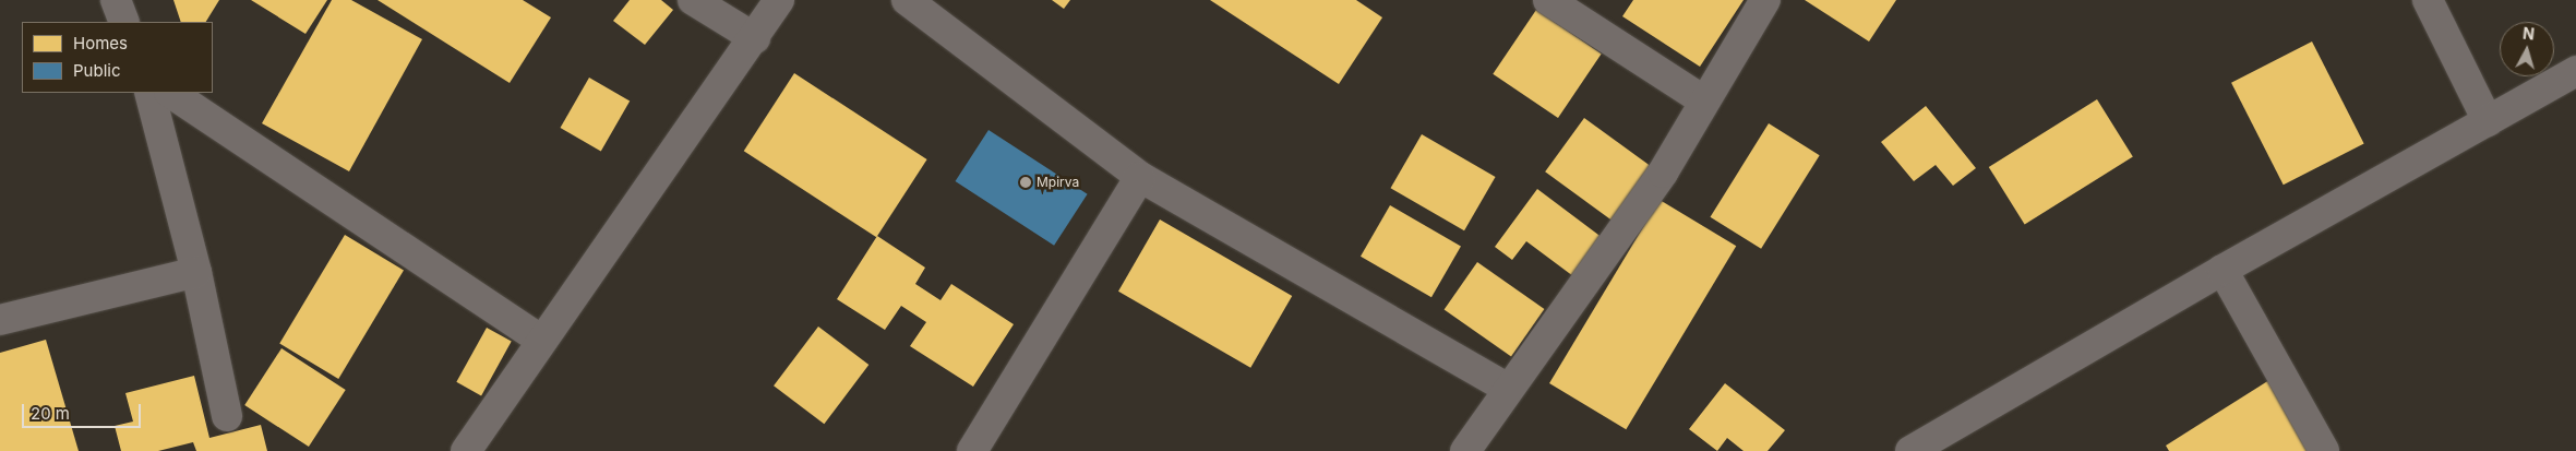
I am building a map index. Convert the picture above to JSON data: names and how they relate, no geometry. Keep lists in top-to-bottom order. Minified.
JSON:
{"places":["Mpirva"],"legend":["Homes","Public"],"scale_bar":"20 m","north":"top"}
